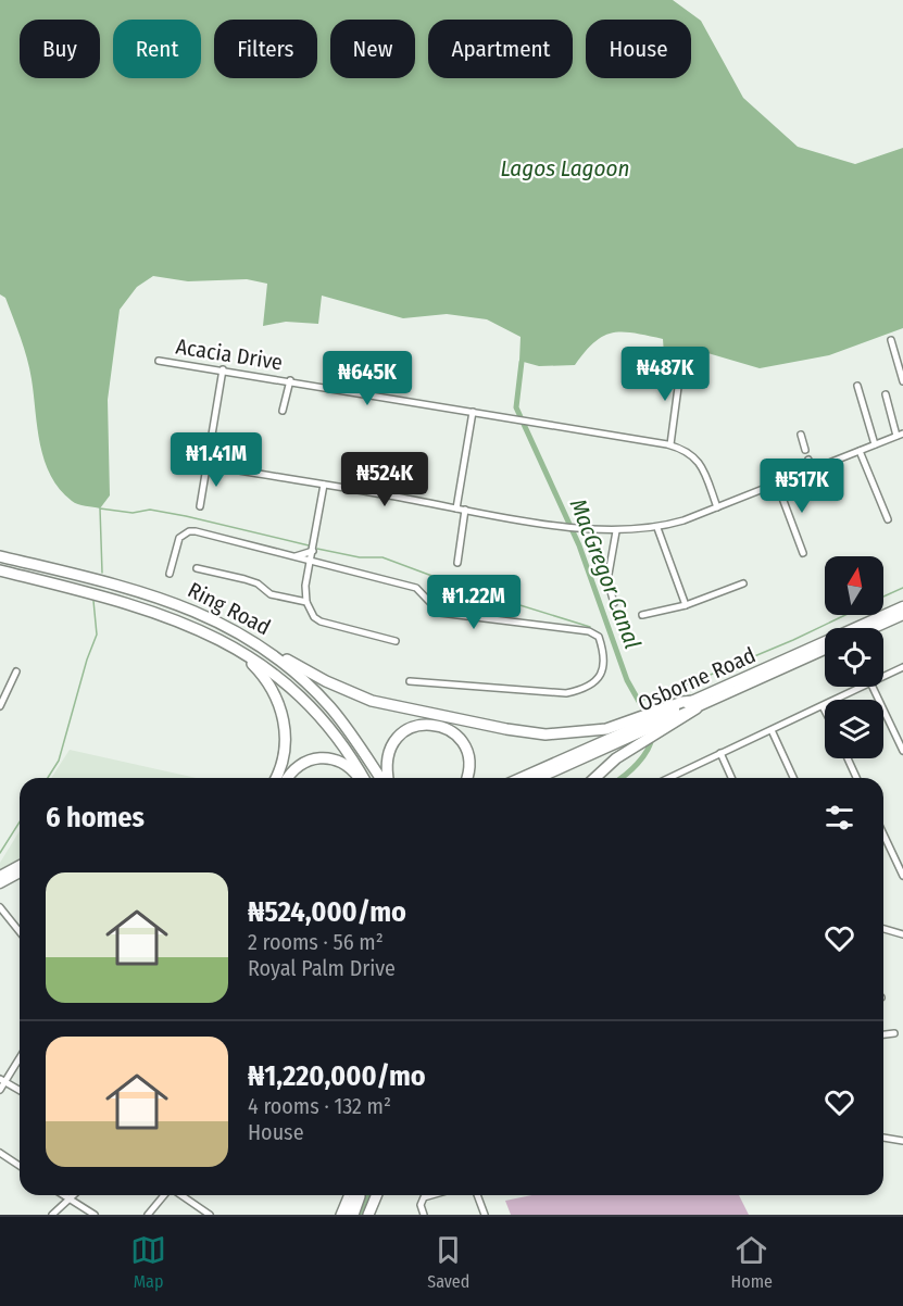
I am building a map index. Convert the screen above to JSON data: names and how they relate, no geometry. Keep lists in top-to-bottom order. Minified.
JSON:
{"streets":{"highway":["Ring Road"],"main road":["Osborne Road"],"street":["Acacia Drive"]},"water":["Lagos Lagoon","MacGregor Canal"],"north":"top","page":{"chip":["Buy","Rent","Filters","New","Apartment","House"],"price":["₦487K","₦645K","₦1.41M","₦524K","₦517K","₦1.22M"],"heading":"6 homes","list":[{"name":"₦524,000/mo","note":"2 rooms · 56 m² · Royal Palm Drive"},{"name":"₦1,220,000/mo","note":"4 rooms · 132 m² · House"}],"tabs":["Map","Saved","Home"]}}
